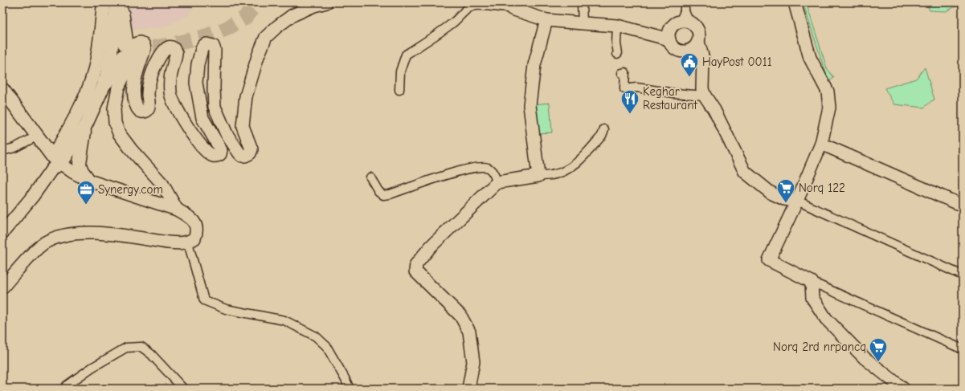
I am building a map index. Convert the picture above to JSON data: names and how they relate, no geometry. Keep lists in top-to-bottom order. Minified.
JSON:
{"places":{"public building":["HayPost 0011"],"restaurant":["Keghar Restaurant"],"supermarket":["Norq 122","Norq 2rd nrpancq"],"office":["Synergy.com"]}}
